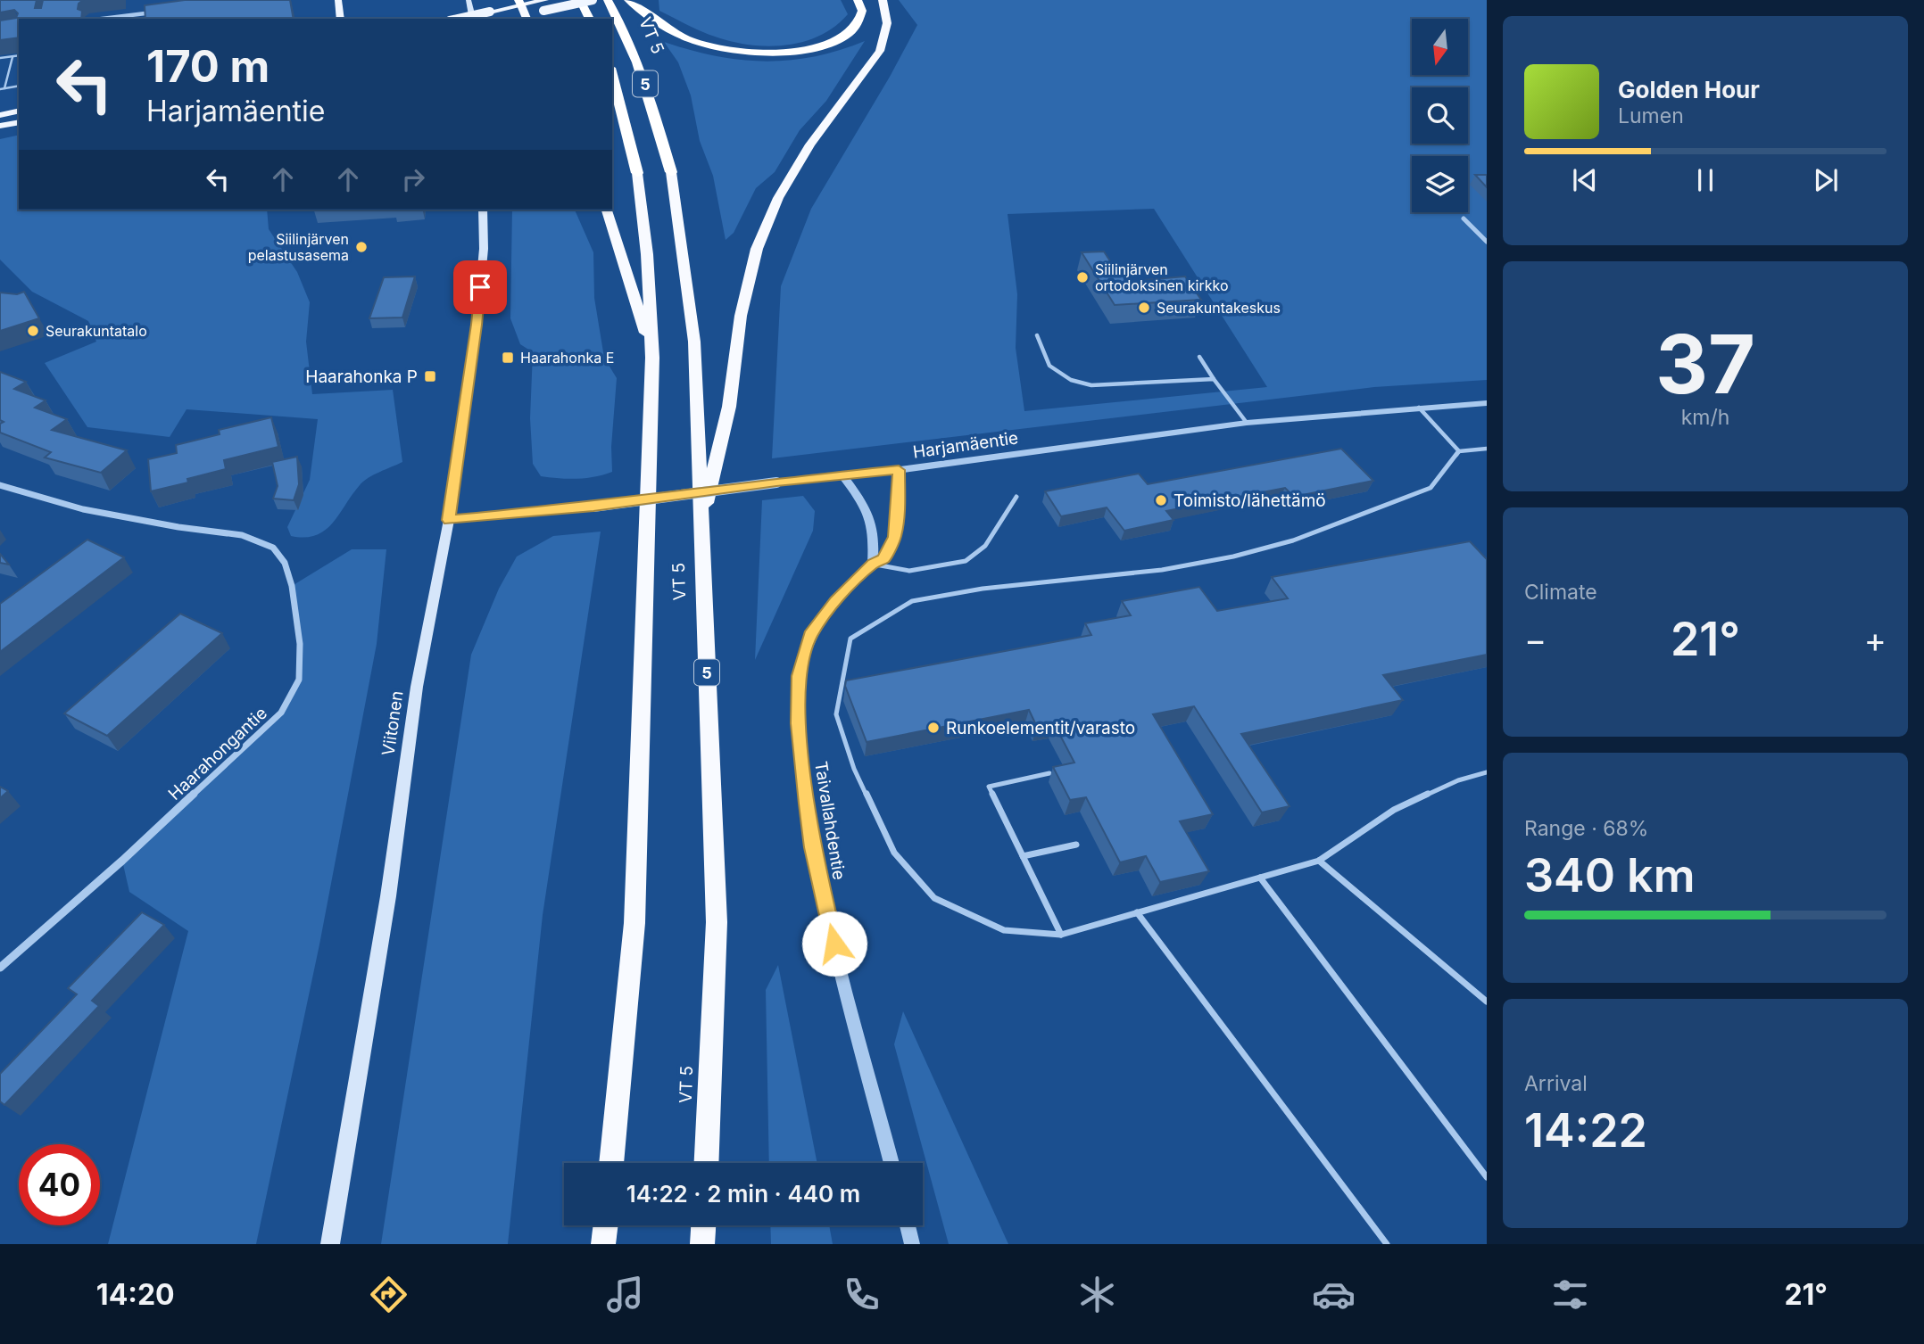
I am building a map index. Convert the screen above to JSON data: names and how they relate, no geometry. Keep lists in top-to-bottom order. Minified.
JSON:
{"streets":{"highway":["VT 5","5"],"main road":["Viitonen"],"street":["Harjamäentie","Haarahongantie","Taivallahdentie"]},"crossings":[["Harjamäentie","Viitonen"],["Harjamäentie","Taivallahdentie"]],"places":{"other":["Siilinjärven pelastusasema","Siilinjärven ortodoksinen kirkko","Seurakuntakeskus","Seurakuntatalo","Toimisto/lähettämö","Runkoelementit/varasto"],"transit":["Haarahonka E","Haarahonka P"]},"north":"bottom","page":{"turn":["170 m","Harjamäentie"],"song":["Golden Hour","Lumen"],"tile":[["37","km/h"],"Climate",["Range · 68%","340 km"],["Arrival","14:22"]],"heat":["−","21°","+"],"limit":"40","trip":"14:22 · 2 min · 440 m","tabs":["14:20","21°"]}}
